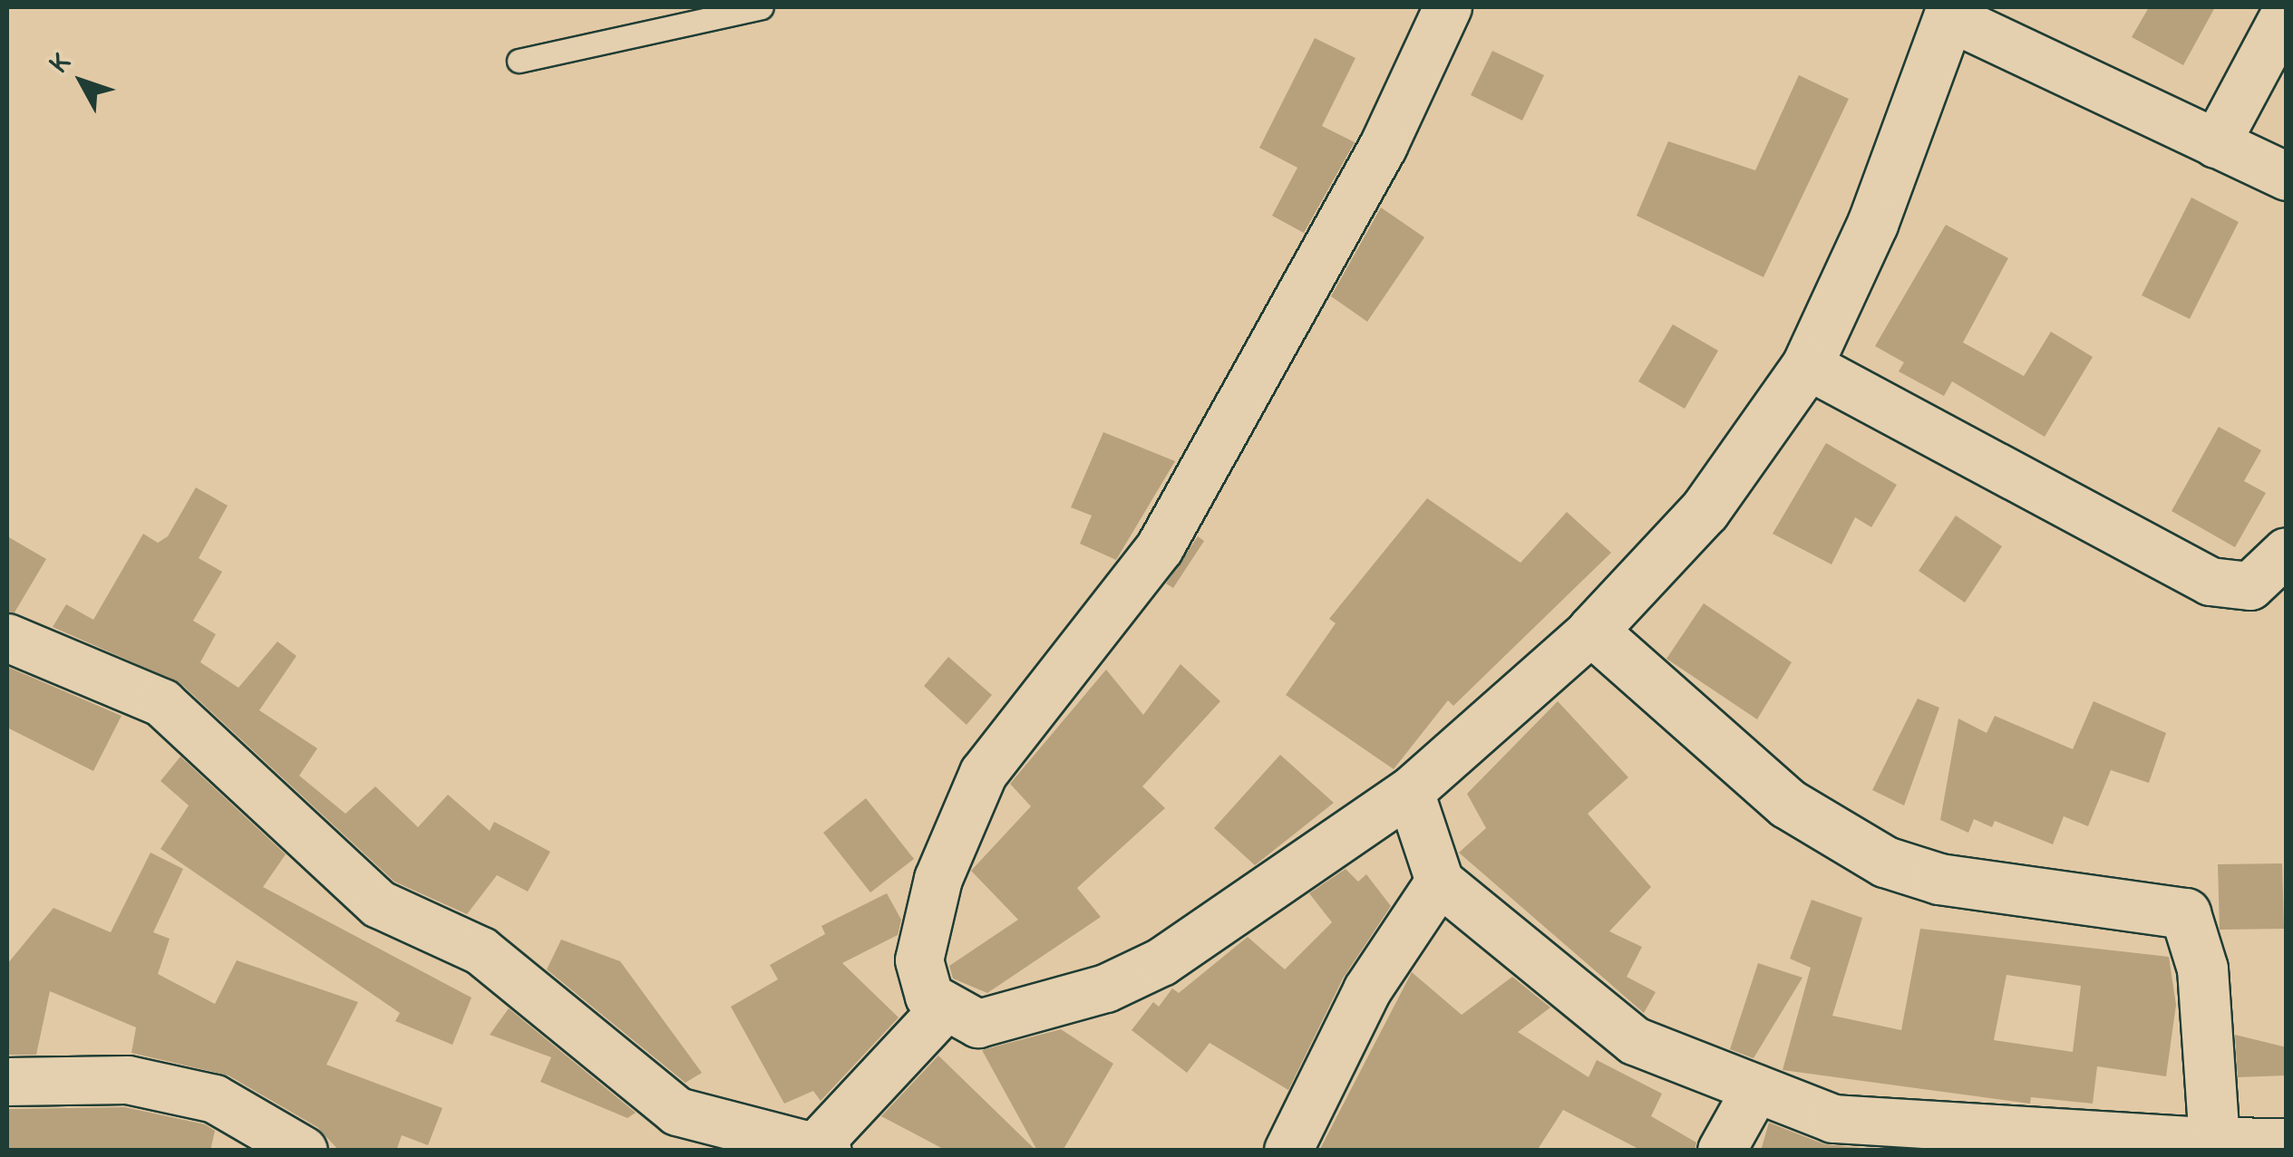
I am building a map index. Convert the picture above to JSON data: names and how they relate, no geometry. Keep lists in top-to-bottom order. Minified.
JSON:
{"north":"top left"}
